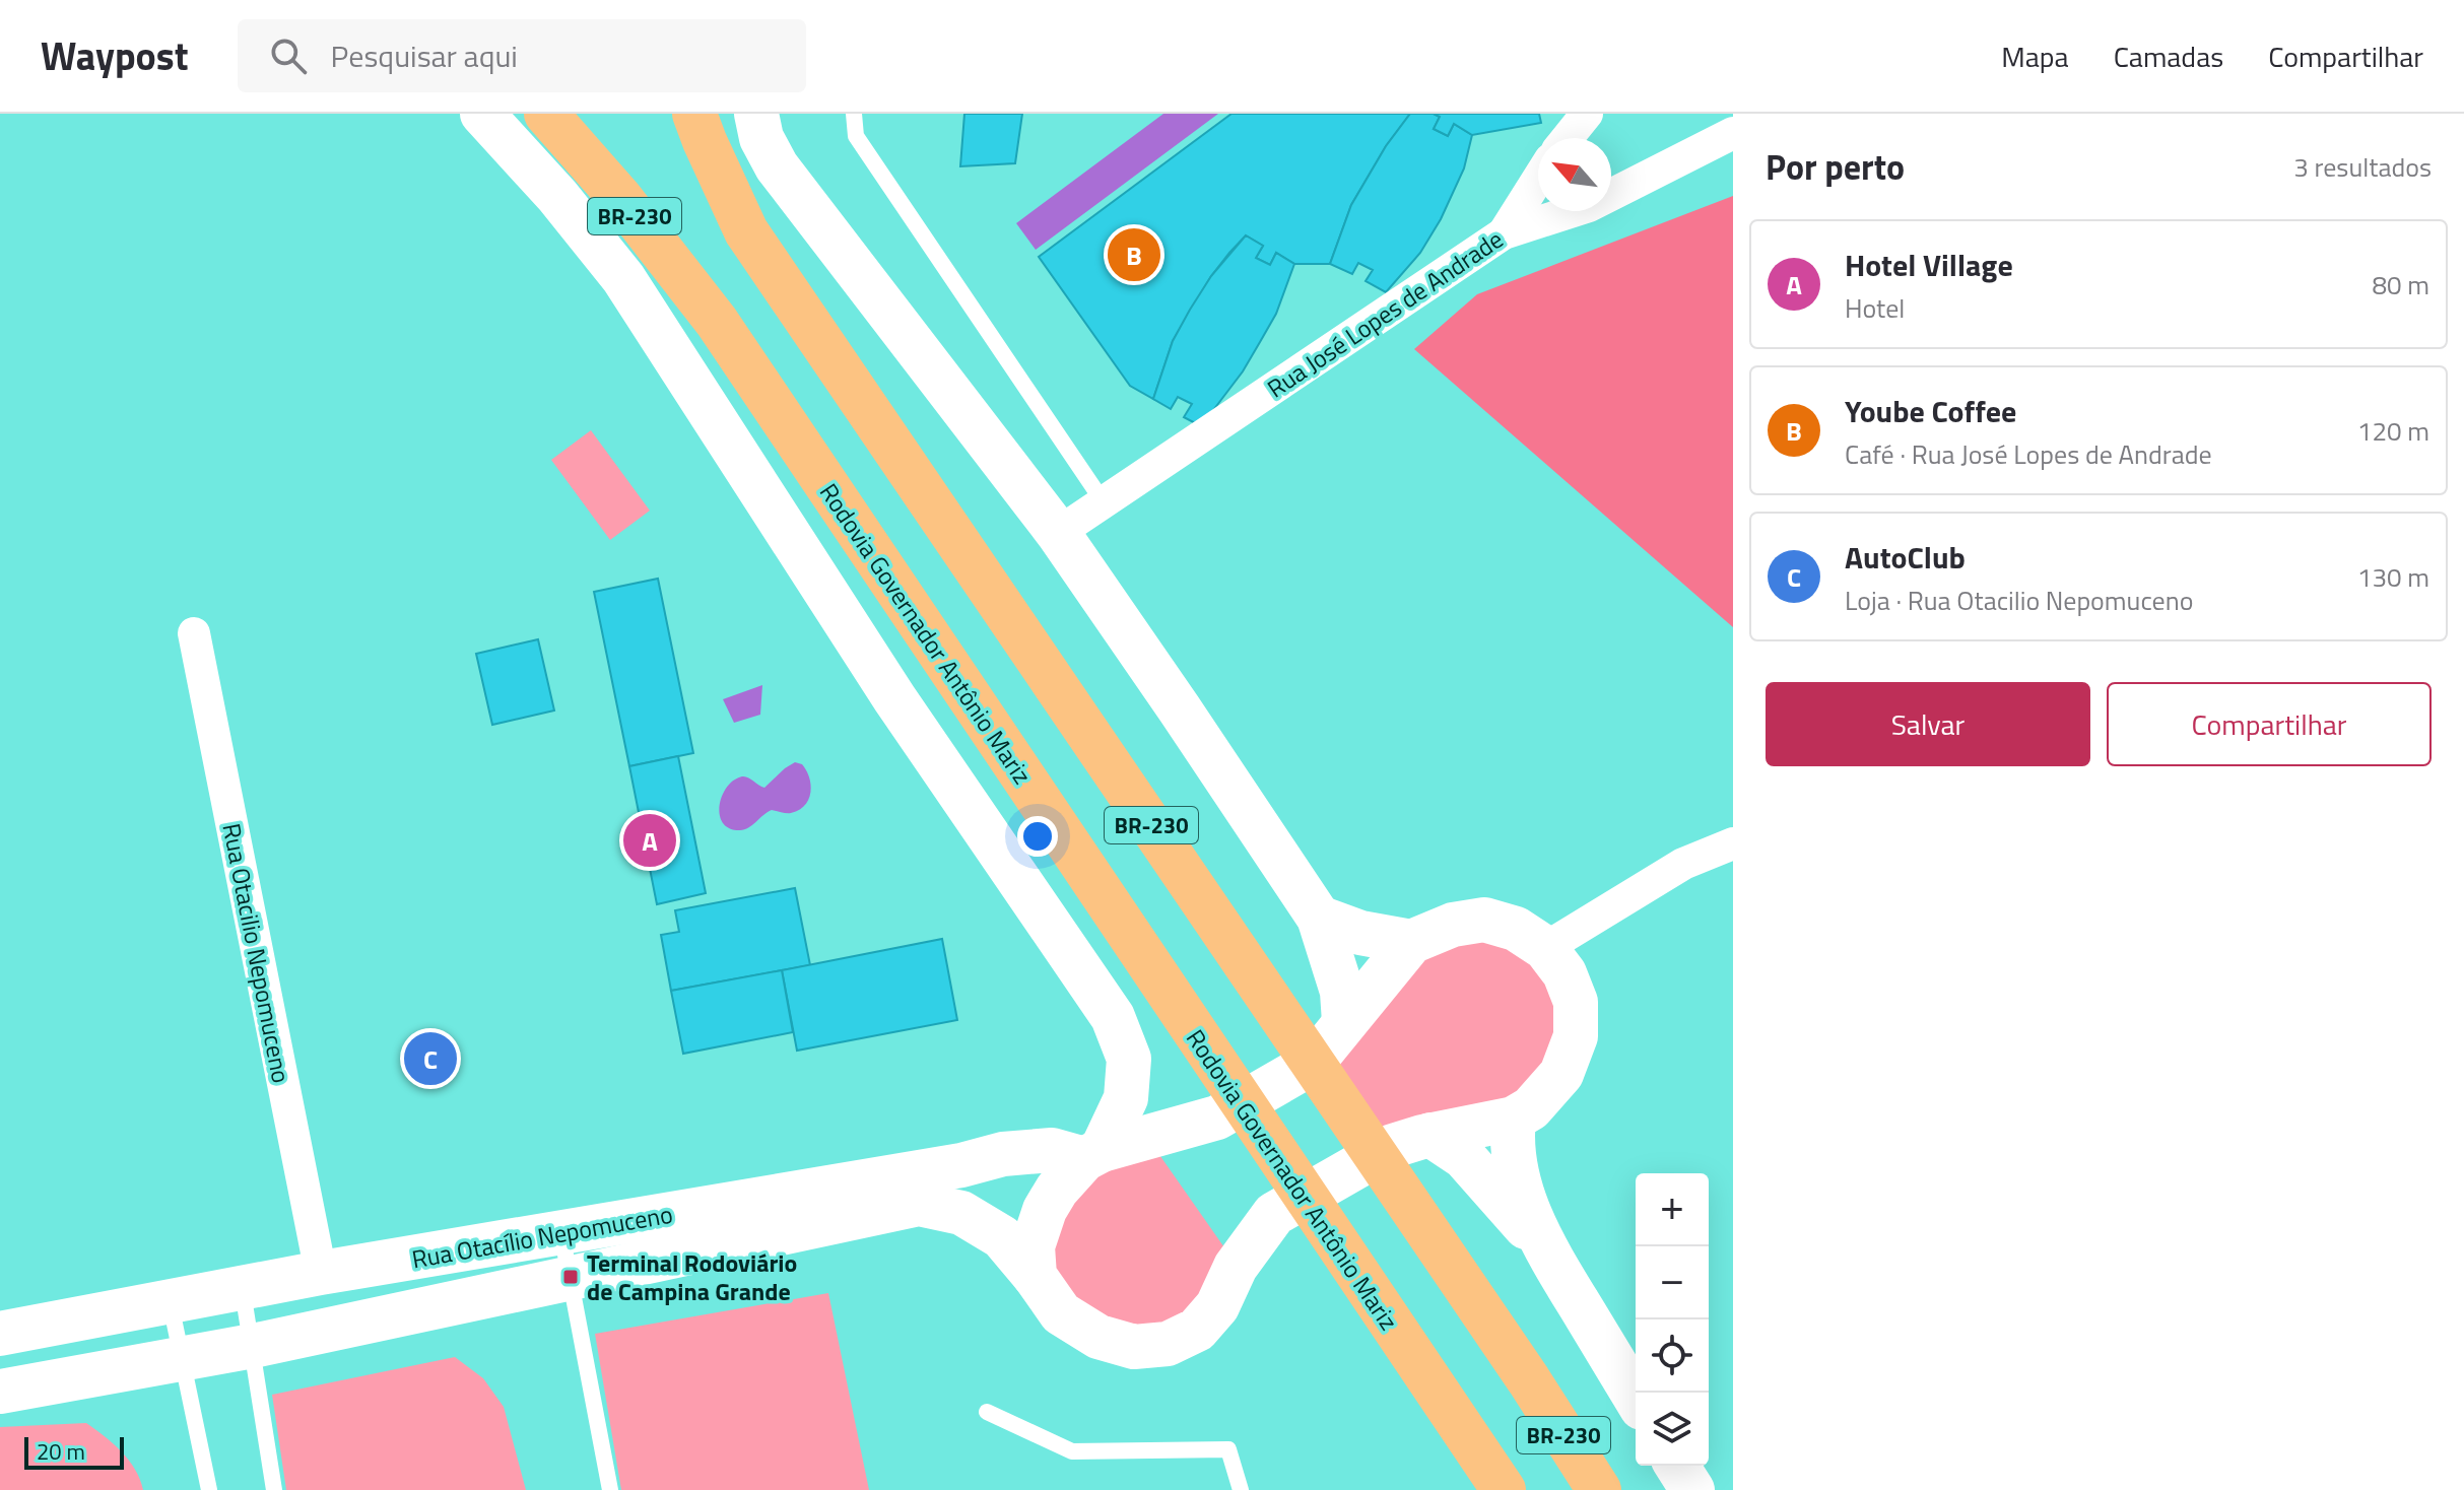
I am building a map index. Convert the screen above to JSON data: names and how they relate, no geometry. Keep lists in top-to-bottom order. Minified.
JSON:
{"streets":{"highway":["BR-230","Rodovia Governador Antônio Mariz"],"street":["Rua José Lopes de Andrade","Rua Otacilio Nepomuceno","Rua Otacílio Nepomuceno"]},"crossings":[["Rua Otacilio Nepomuceno","Rua Otacílio Nepomuceno"]],"places":{"transit":["Terminal Rodoviário de Campina Grande"]},"scale_bar":"20 m","north":"top left","page":{"header":"Waypost","search":"Pesquisar aqui","nav":["Mapa","Camadas","Compartilhar"],"heading":["Por perto","3 resultados"],"list":[{"mark":"A","name":"Hotel Village","note":"Hotel","value":"80 m"},{"mark":"B","name":"Yoube Coffee","note":"Café · Rua José Lopes de Andrade","value":"120 m"},{"mark":"C","name":"AutoClub","note":"Loja · Rua Otacilio Nepomuceno","value":"130 m"}],"pins":["B","A","C"],"buttons":["Salvar","Compartilhar"],"map_buttons":["+","−"],"scale":"20 m"}}
